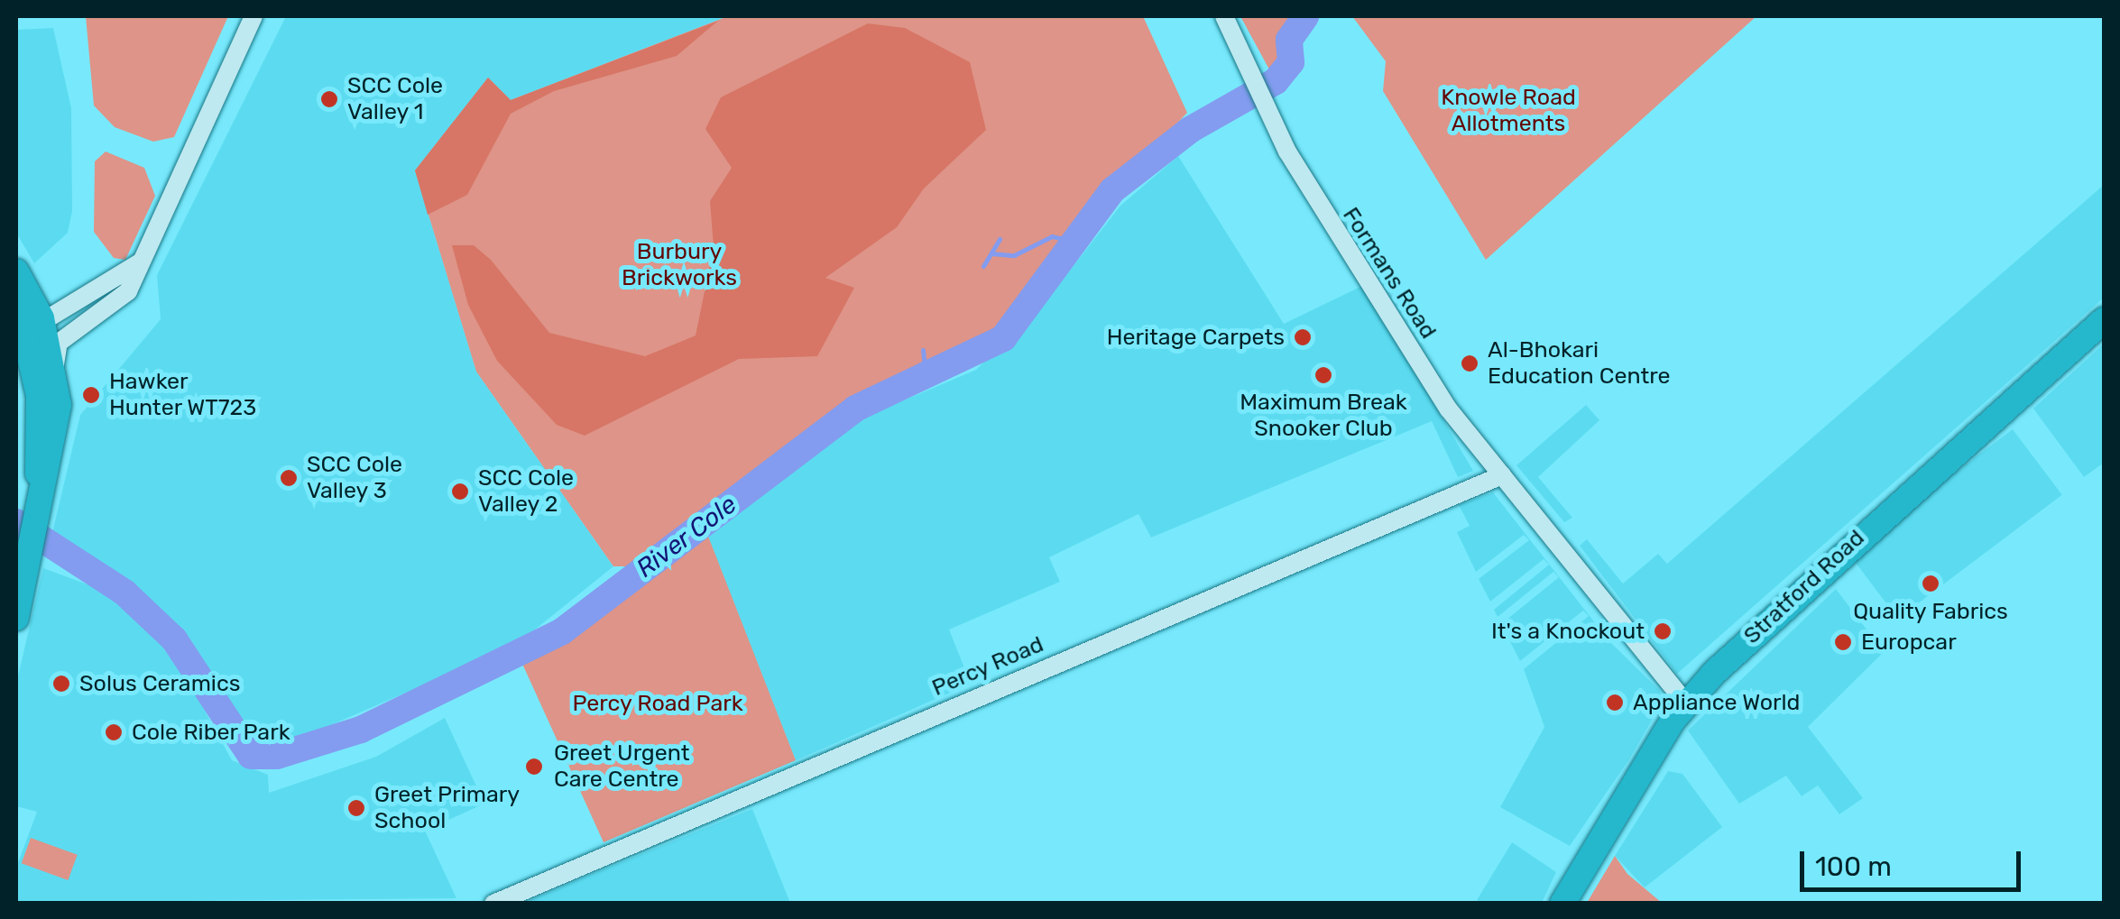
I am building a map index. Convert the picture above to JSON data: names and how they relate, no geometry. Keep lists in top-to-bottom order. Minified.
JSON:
{"streets":{"highway":["Stratford Road"],"street":["Formans Road","Percy Road"]},"crossings":[["Formans Road","Stratford Road"],["Formans Road","Percy Road"]],"water":["River Cole"],"parks":["Knowle Road Allotments","Burbury Brickworks","Percy Road Park"],"places":["SCC Cole Valley 1","Heritage Carpets","Al-Bhokari Education Centre","Maximum Break Snooker Club","Hawker Hunter WT723","SCC Cole Valley 3","SCC Cole Valley 2","Quality Fabrics","It's a Knockout","Europcar","Solus Ceramics","Appliance World","Cole Riber Park","Greet Urgent Care Centre","Greet Primary School"],"scale_bar":"100 m"}
